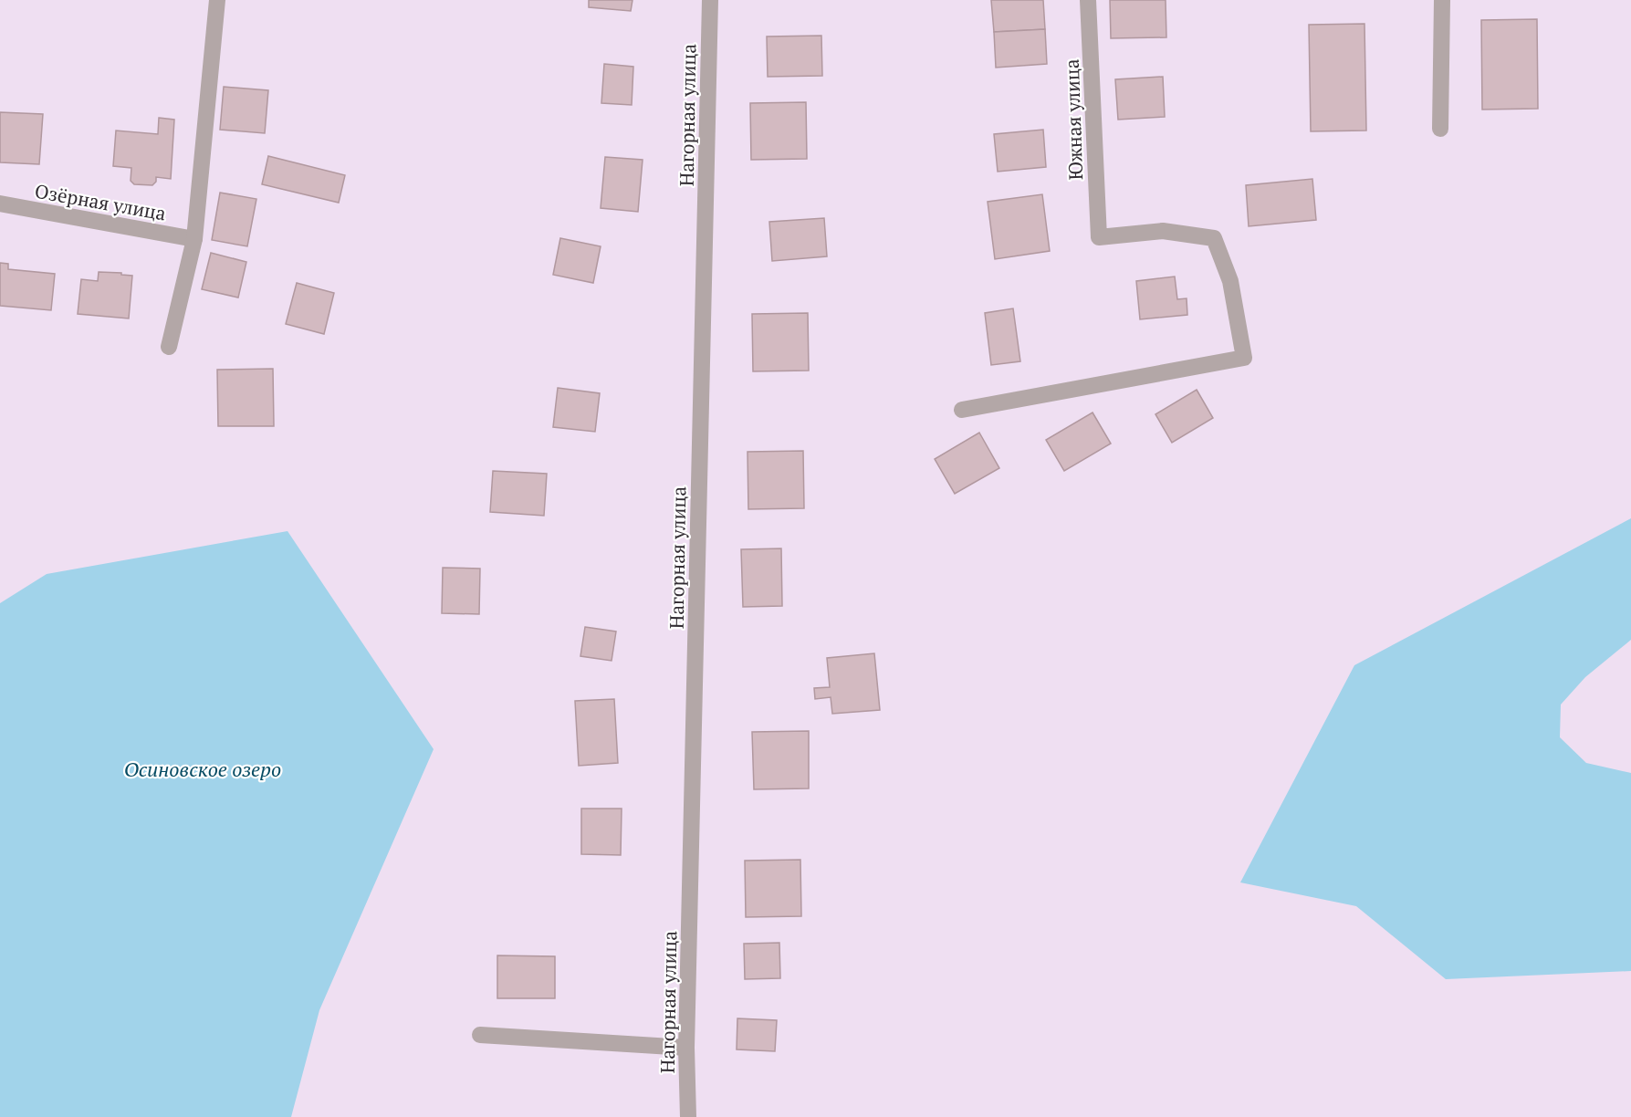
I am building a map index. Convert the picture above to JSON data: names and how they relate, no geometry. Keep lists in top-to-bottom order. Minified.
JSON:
{"streets":{"street":["Нагорная улица","Южная улица","Озёрная улица"]},"water":["Осиновское озеро"]}
